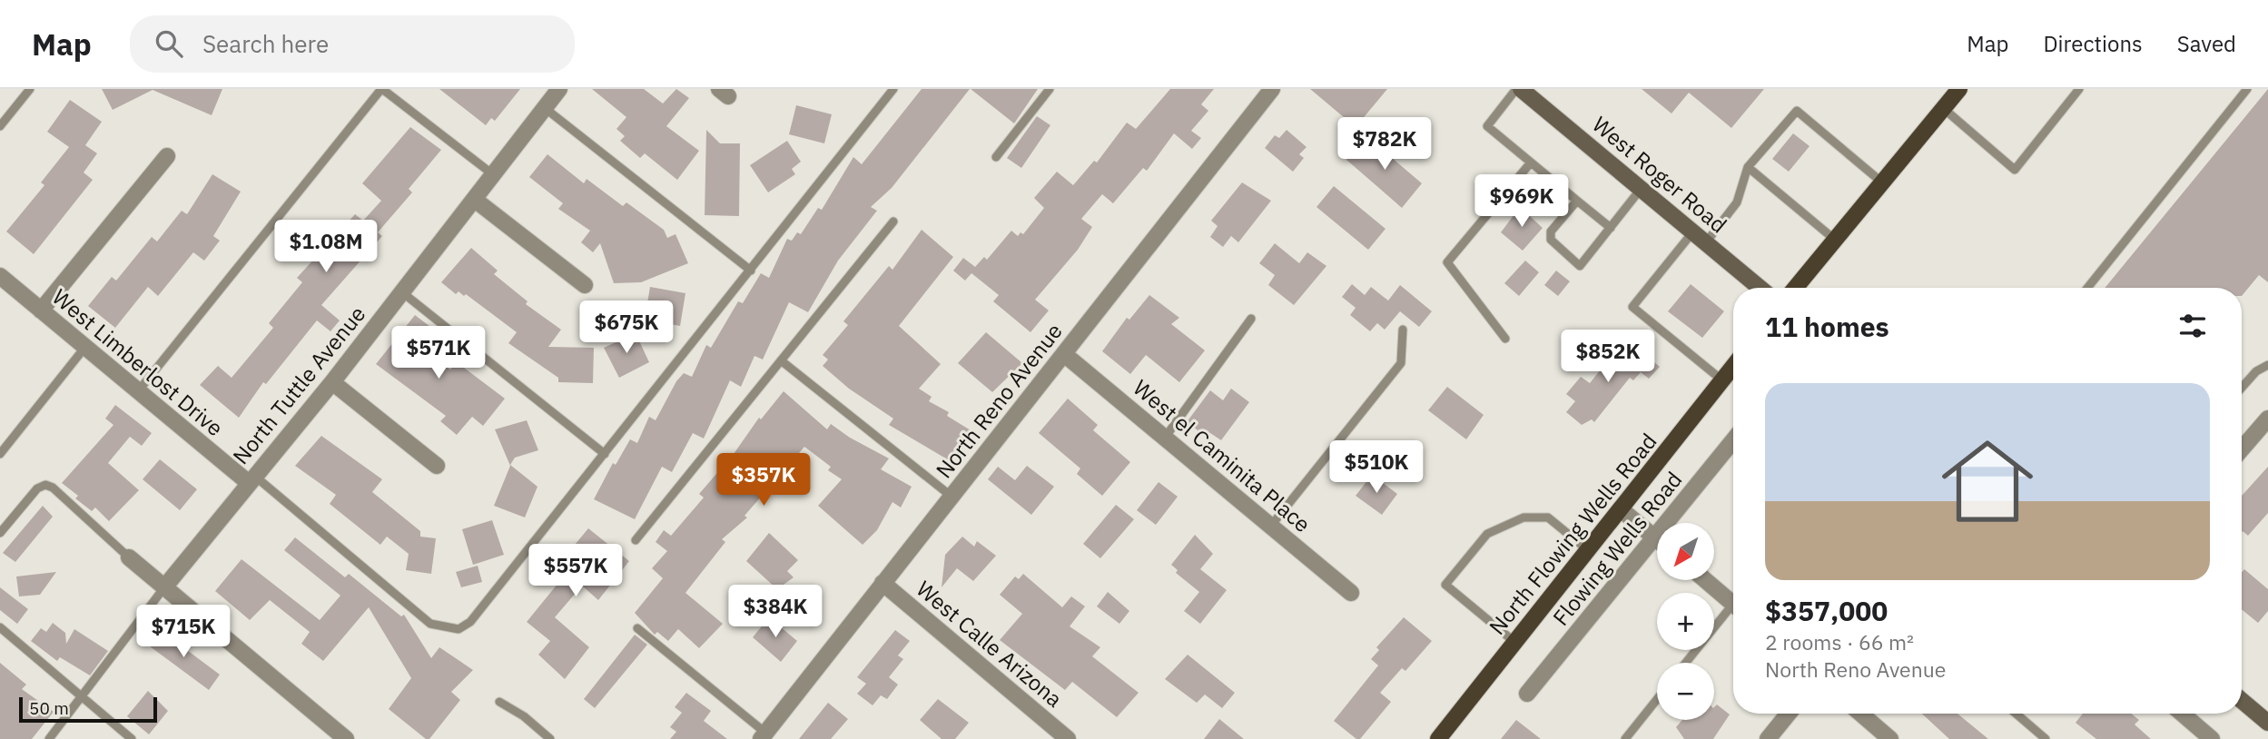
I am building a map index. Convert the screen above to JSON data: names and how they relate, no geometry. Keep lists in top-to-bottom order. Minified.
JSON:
{"streets":{"main road":["North Flowing Wells Road"],"street":["West Roger Road","West Limberlost Drive","North Tuttle Avenue","North Reno Avenue","West el Caminita Place","Flowing Wells Road","West Calle Arizona"]},"crossings":[["West Limberlost Drive","North Tuttle Avenue"],["North Reno Avenue","West el Caminita Place"],["North Reno Avenue","West Calle Arizona"]],"scale_bar":"50 m","north":"bottom left","page":{"header":"Map","search":"Search here","nav":["Map","Directions","Saved"],"price":["$782K","$969K","$1.08M","$675K","$571K","$852K","$510K","$357K","$557K","$384K","$715K"],"heading":"11 homes","list":[{"name":"$357,000","note":"2 rooms · 66 m² · North Reno Avenue"}],"map_buttons":["+","−"],"scale":"50 m"}}
